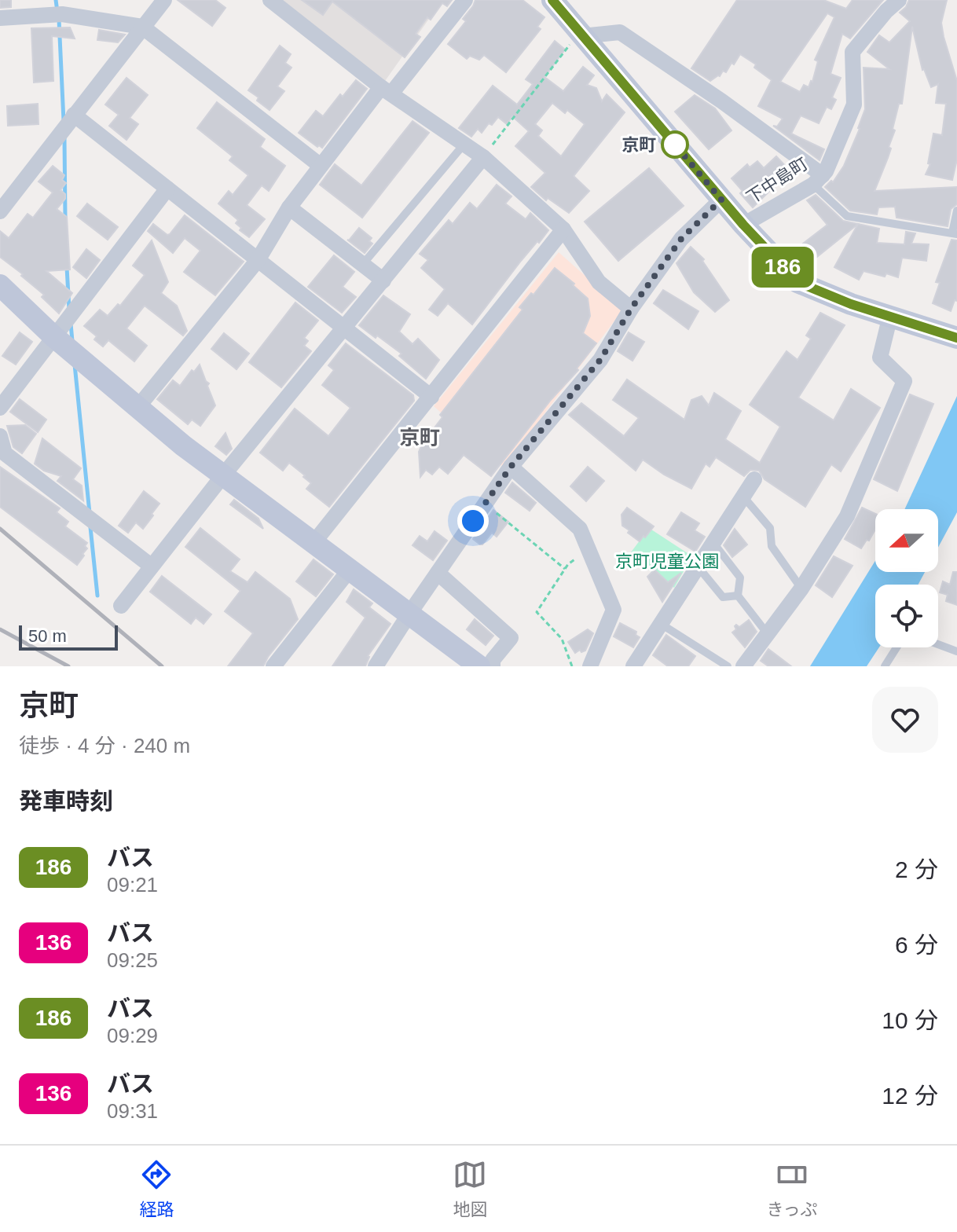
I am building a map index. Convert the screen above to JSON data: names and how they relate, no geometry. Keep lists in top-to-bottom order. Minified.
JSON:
{"streets":{"street":["下中島町"]},"districts":["京町"],"parks":["京町児童公園"],"places":["京町"],"lines":["bus line 186"],"scale_bar":"50 m","north":"left","page":{"on_map":"186","scale":"50 m","heading":[["京町","徒歩 · 4 分 · 240 m"],"発車時刻"],"list":[{"mark":"186","name":"バス","note":"09:21","value":"2 分"},{"mark":"136","name":"バス","note":"09:25","value":"6 分"},{"mark":"186","name":"バス","note":"09:29","value":"10 分"},{"mark":"136","name":"バス","note":"09:31","value":"12 分"}],"tabs":["経路","地図","きっぷ"]}}
